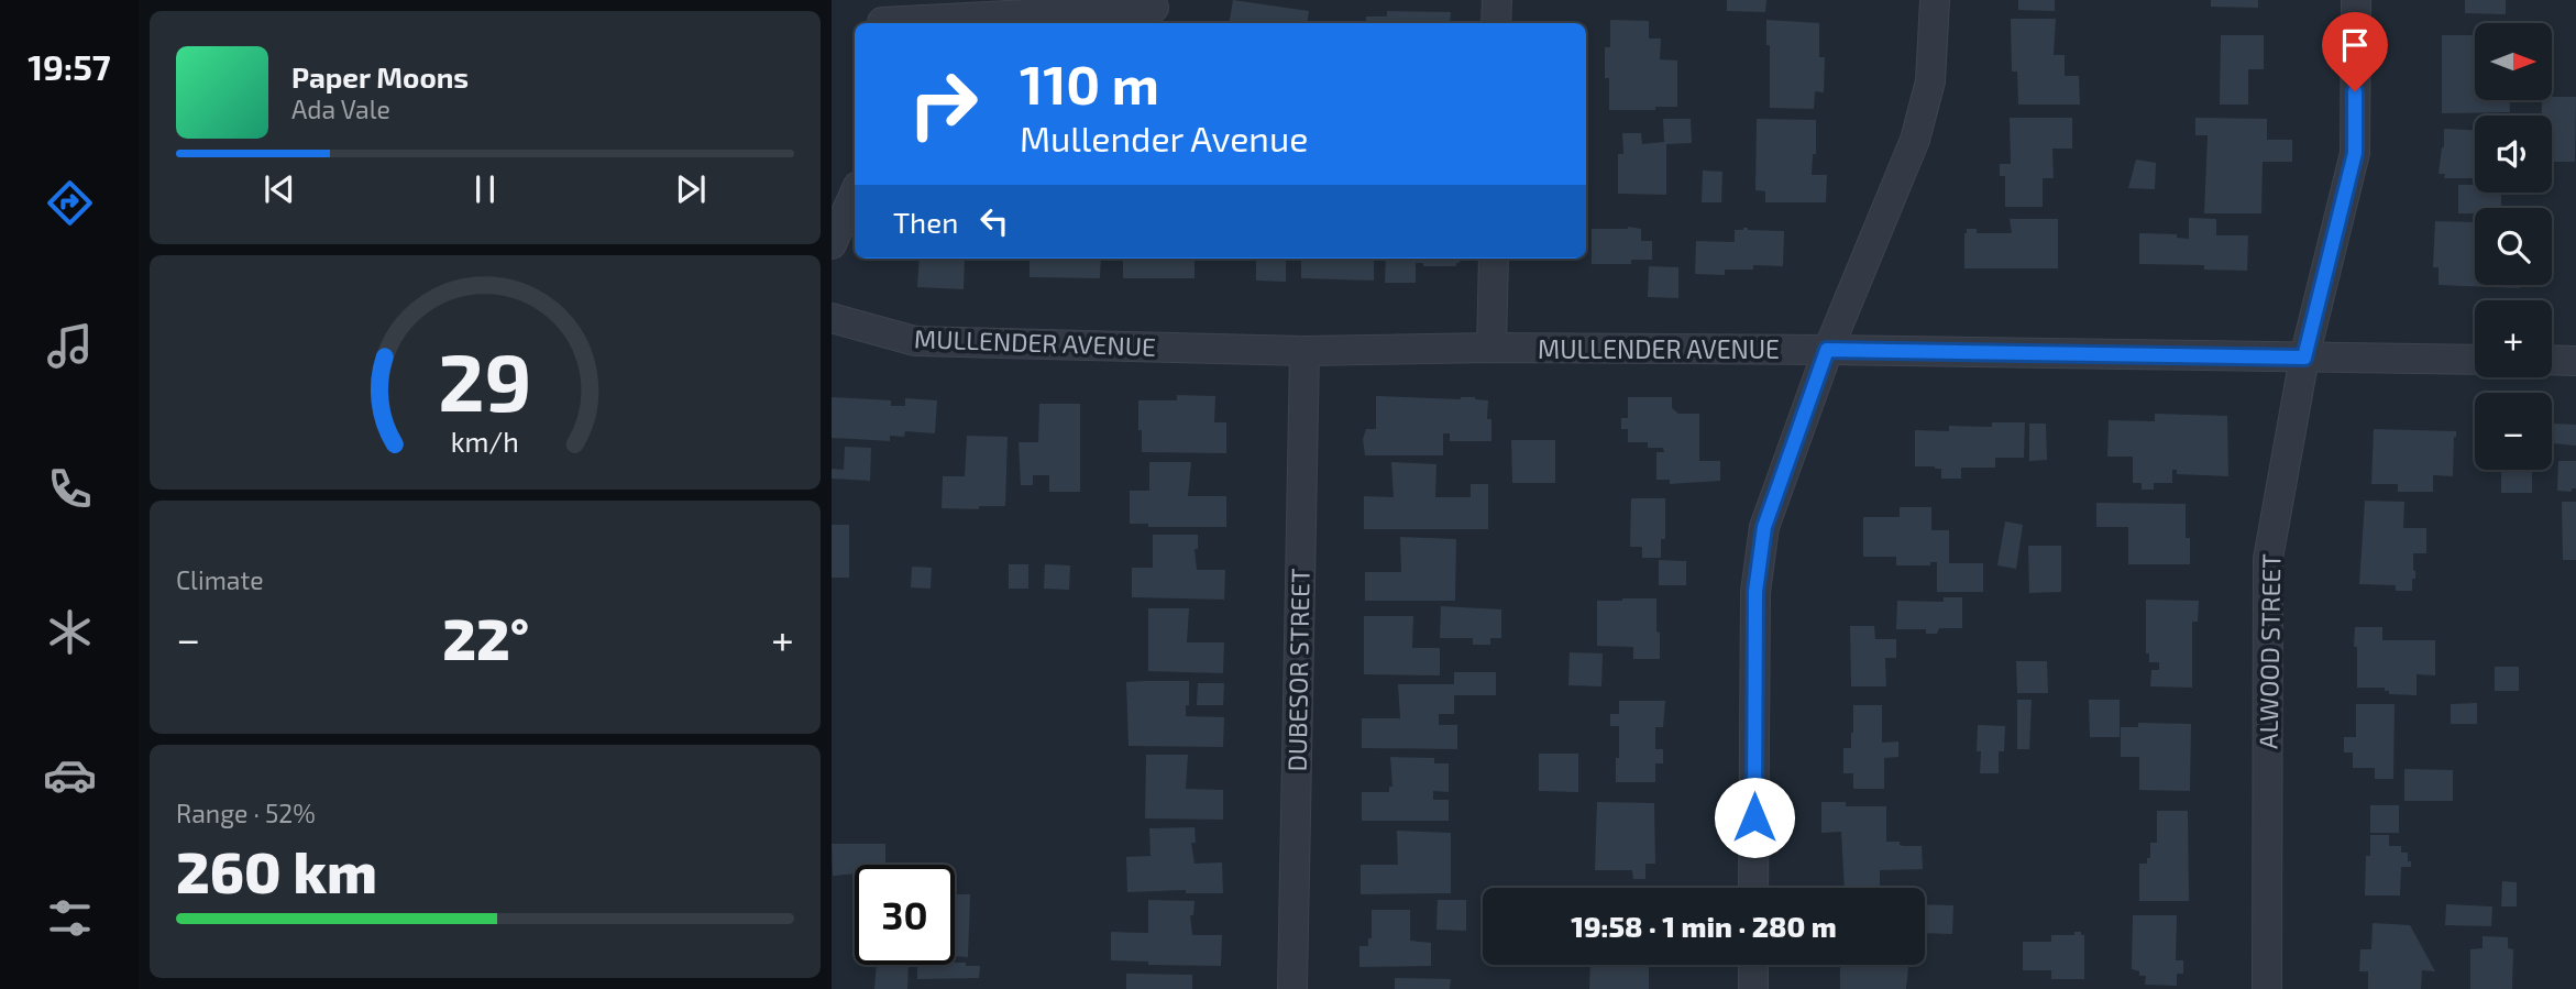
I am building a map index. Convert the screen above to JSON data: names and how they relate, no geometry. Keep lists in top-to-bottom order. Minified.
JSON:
{"streets":{"street":["MULLENDER AVENUE","ALWOOD STREET","DUBESOR STREET"]},"crossings":[["MULLENDER AVENUE","ALWOOD STREET"],["MULLENDER AVENUE","DUBESOR STREET"]],"north":"right","page":{"tabs":"19:57","map_buttons":["+","−"],"turn":["110 m","Mullender Avenue"],"song":["Paper Moons","Ada Vale"],"then":"Then","tile":["Climate",["Range · 52%","260 km"]],"heat":["−","22°","+"],"limit":"30","trip":"19:58 · 1 min · 280 m","gauge":["29","km/h"]}}
